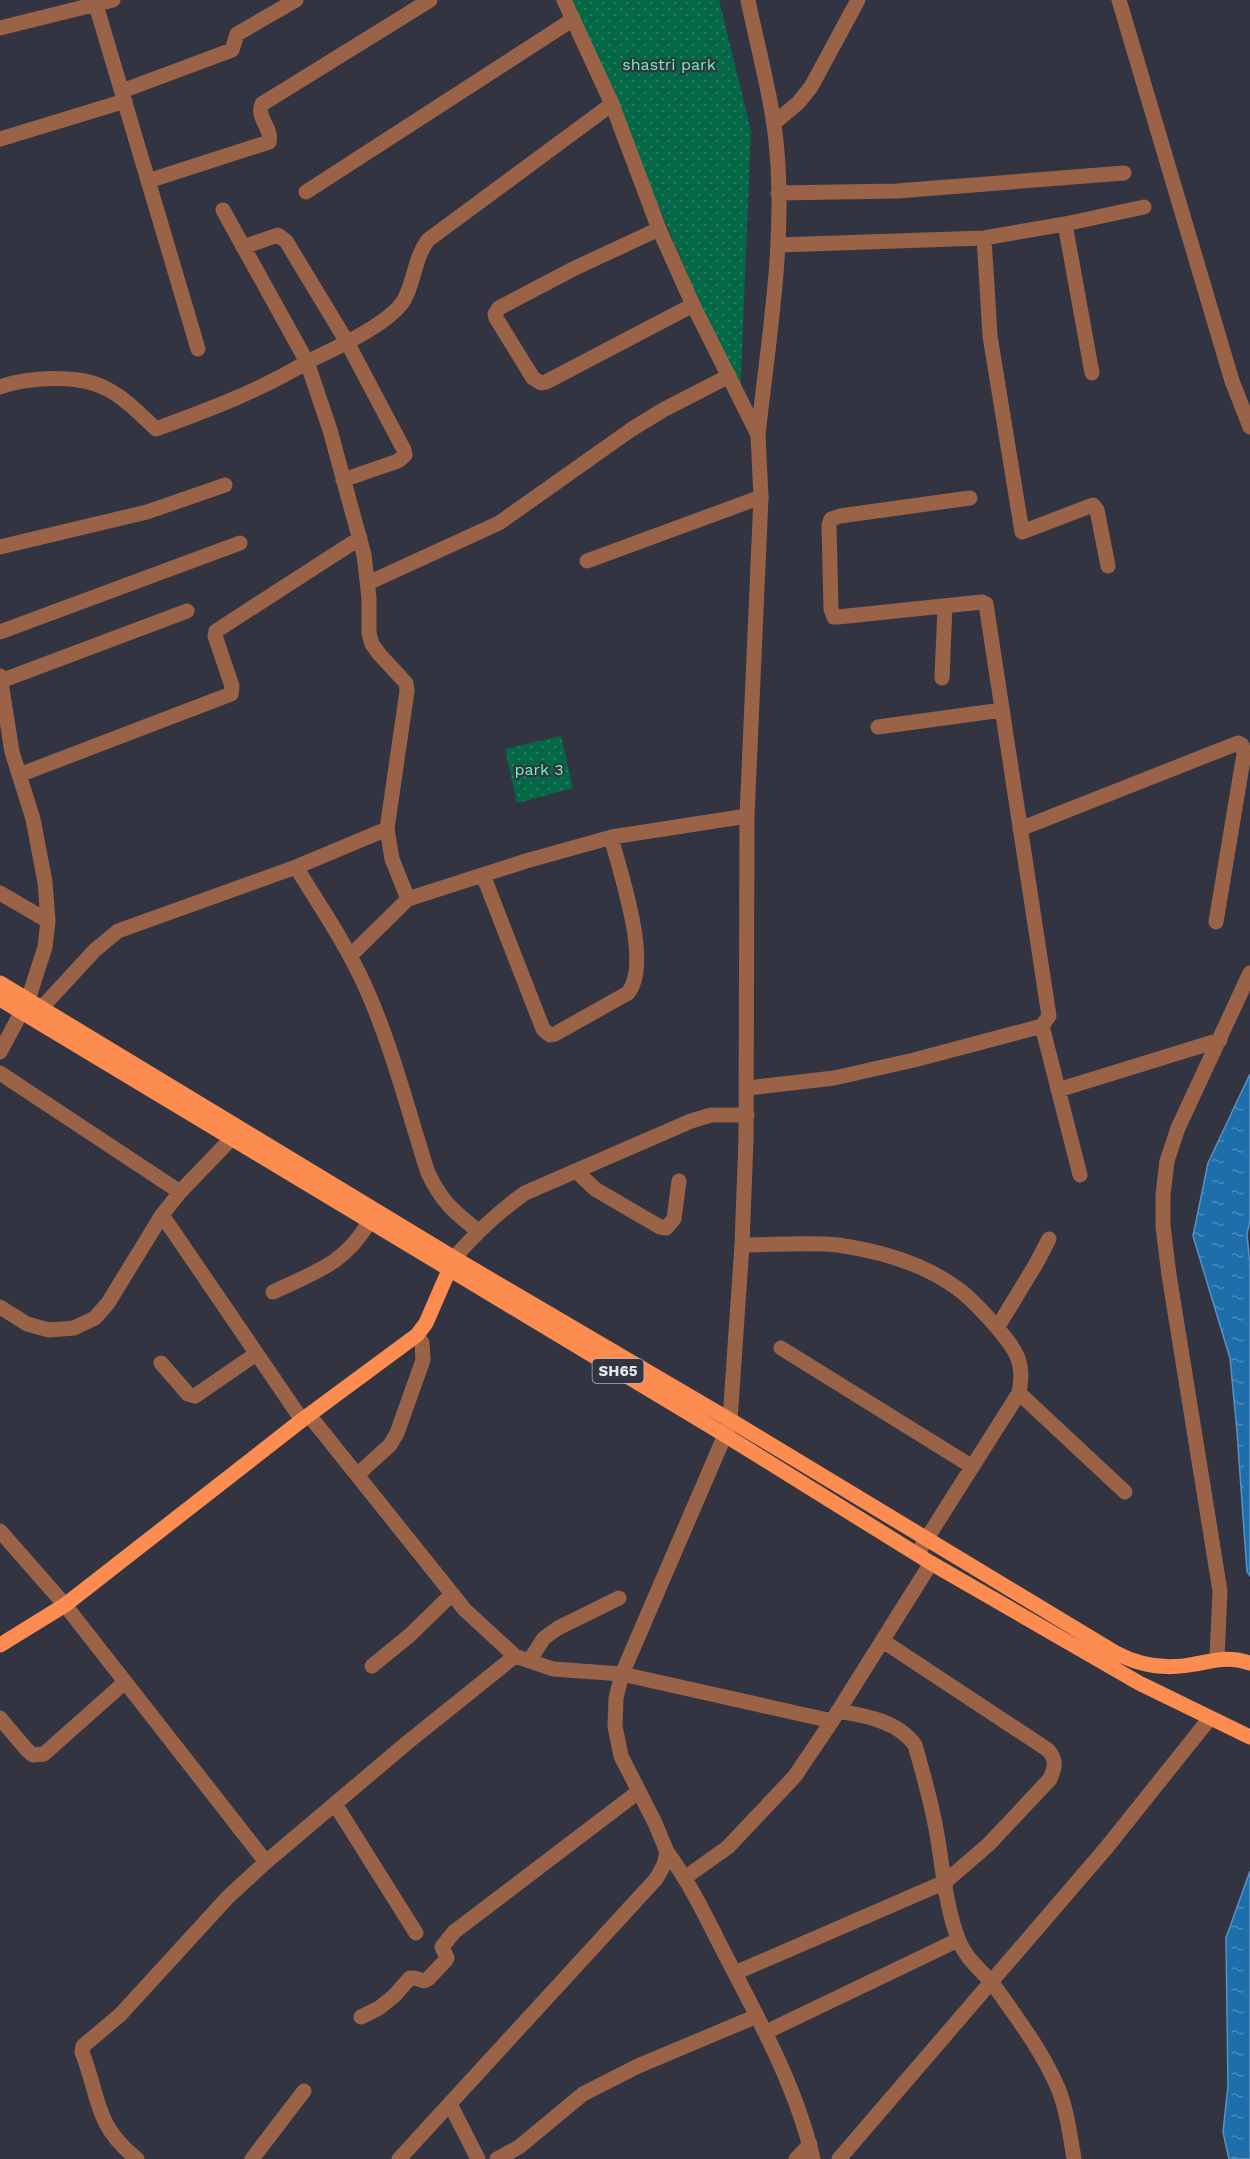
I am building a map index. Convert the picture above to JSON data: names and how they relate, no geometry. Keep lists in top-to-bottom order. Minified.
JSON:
{"streets":{"main road":["SH65"]},"parks":["shastri park","park 3"]}
